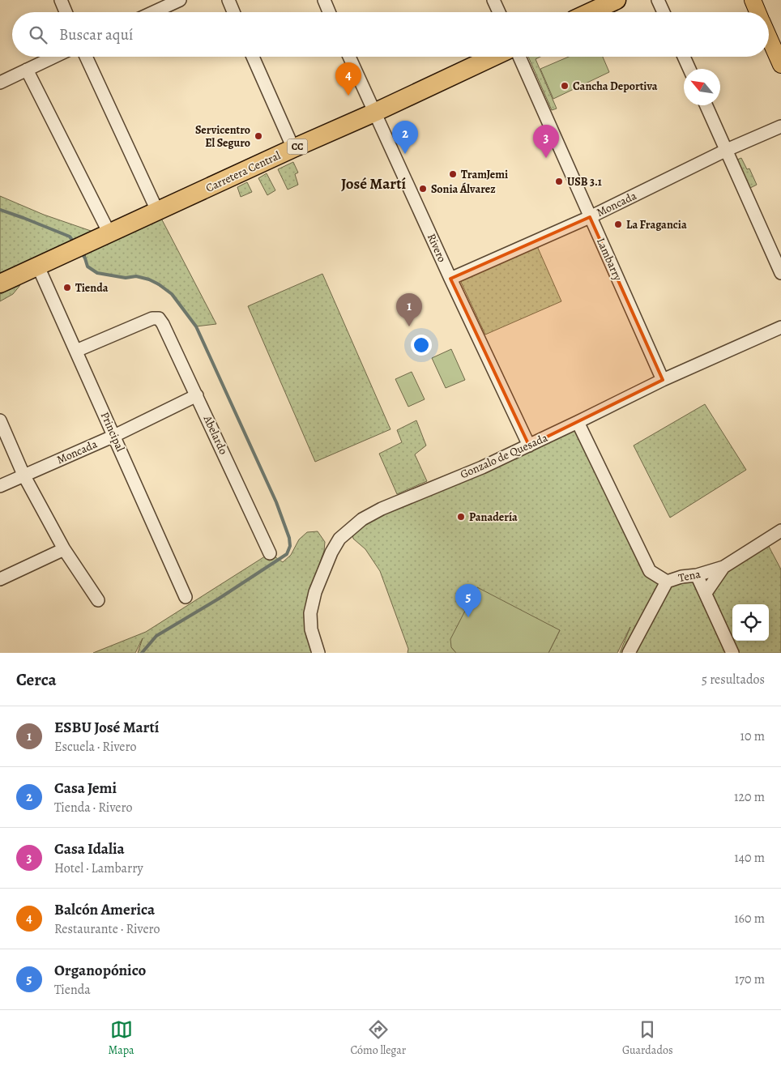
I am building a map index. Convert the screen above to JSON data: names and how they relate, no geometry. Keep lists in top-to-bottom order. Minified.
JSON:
{"streets":{"highway":["CC","Carretera Central"],"street":["Moncada","Rivero","Lambarry","Principal","Abelardo","Gonzalo de Quesada","Tena"]},"crossings":[["Carretera Central","Rivero"],["Carretera Central","Principal"],["Moncada","Rivero"],["Moncada","Lambarry"],["Moncada","Principal"],["Moncada","Abelardo"],["Rivero","Gonzalo de Quesada"],["Lambarry","Gonzalo de Quesada"],["Principal","Abelardo"]],"districts":["José Martí"],"places":["Cancha Deportiva","Servicentro El Seguro","TramJemi","USB 3.1","Sonia Álvarez","La Fragancia","Tienda","Panadería"],"north":"top left","page":{"search":"Buscar aquí","pins":["4","2","3","1","5"],"heading":["Cerca","5 resultados"],"list":[{"mark":"1","name":"ESBU José Martí","note":"Escuela · Rivero","value":"10 m"},{"mark":"2","name":"Casa Jemi","note":"Tienda · Rivero","value":"120 m"},{"mark":"3","name":"Casa Idalia","note":"Hotel · Lambarry","value":"140 m"},{"mark":"4","name":"Balcón America","note":"Restaurante · Rivero","value":"160 m"},{"mark":"5","name":"Organopónico","note":"Tienda","value":"170 m"}],"nav":["Mapa","Cómo llegar","Guardados"]}}
